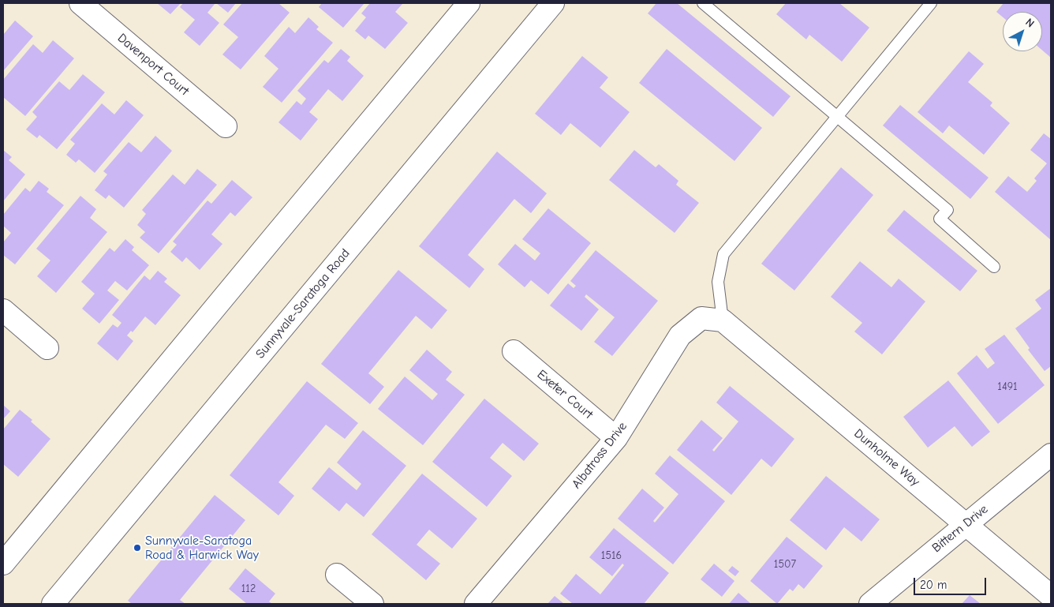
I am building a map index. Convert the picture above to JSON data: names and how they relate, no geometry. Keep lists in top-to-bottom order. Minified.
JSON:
{"streets":{"street":["Davenport Court","Sunnyvale-Saratoga Road","Exeter Court","Albatross Drive","Dunholme Way","Bittern Drive"]},"crossings":[["Exeter Court","Albatross Drive"],["Albatross Drive","Dunholme Way"],["Dunholme Way","Bittern Drive"]],"places":["Sunnyvale-Saratoga Road & Harwick Way"],"house_numbers":["1491","1516","1507","112"],"scale_bar":"20 m","north":"top right"}
